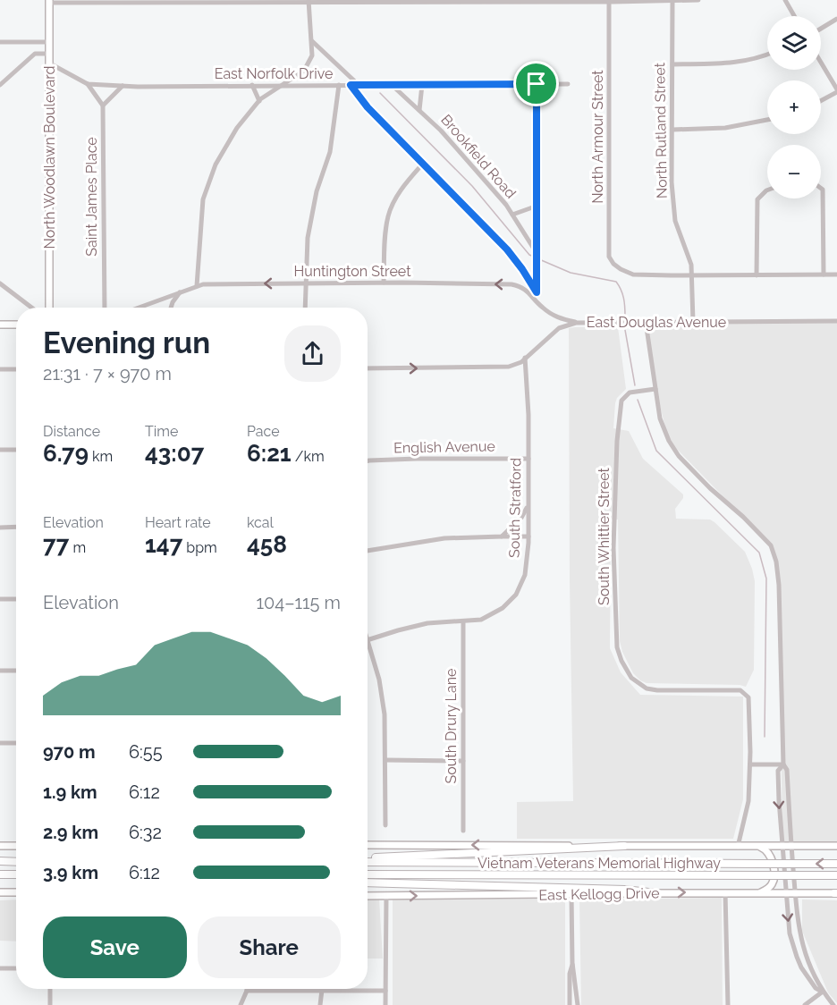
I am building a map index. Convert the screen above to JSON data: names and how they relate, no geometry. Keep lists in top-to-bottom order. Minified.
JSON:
{"streets":{"highway":["Vietnam Veterans Memorial Highway"],"main road":["North Woodlawn Boulevard","East Kellogg Drive"],"street":["East Norfolk Drive","North Rutland Street","North Armour Street","Brookfield Road","Saint James Place","Huntington Street","East Douglas Avenue","English Avenue","South Stratford","South Whittier Street","South Drury Lane"]},"crossings":[["East Norfolk Drive","Brookfield Road"],["East Norfolk Drive","North Woodlawn Boulevard"],["North Rutland Street","North Armour Street"],["North Rutland Street","East Douglas Avenue"],["Huntington Street","East Douglas Avenue"],["East Douglas Avenue","South Stratford"],["English Avenue","South Stratford"],["South Stratford","South Drury Lane"]],"one_way":["Huntington Street"],"page":{"map_buttons":["+","−"],"heading":["Evening run","21:31 · 7 × 970 m"],"stats":[["Distance","6.79 km"],["Time","43:07"],["Pace","6:21 /km"],["Elevation","77 m"],["Heart rate","147 bpm"],["kcal","458"]],"chart":["Elevation","104–115 m"],"list":[{"name":"970 m","note":"6:55"},{"name":"1.9 km","note":"6:12"},{"name":"2.9 km","note":"6:32"},{"name":"3.9 km","note":"6:12"}],"buttons":["Save","Share"]}}
